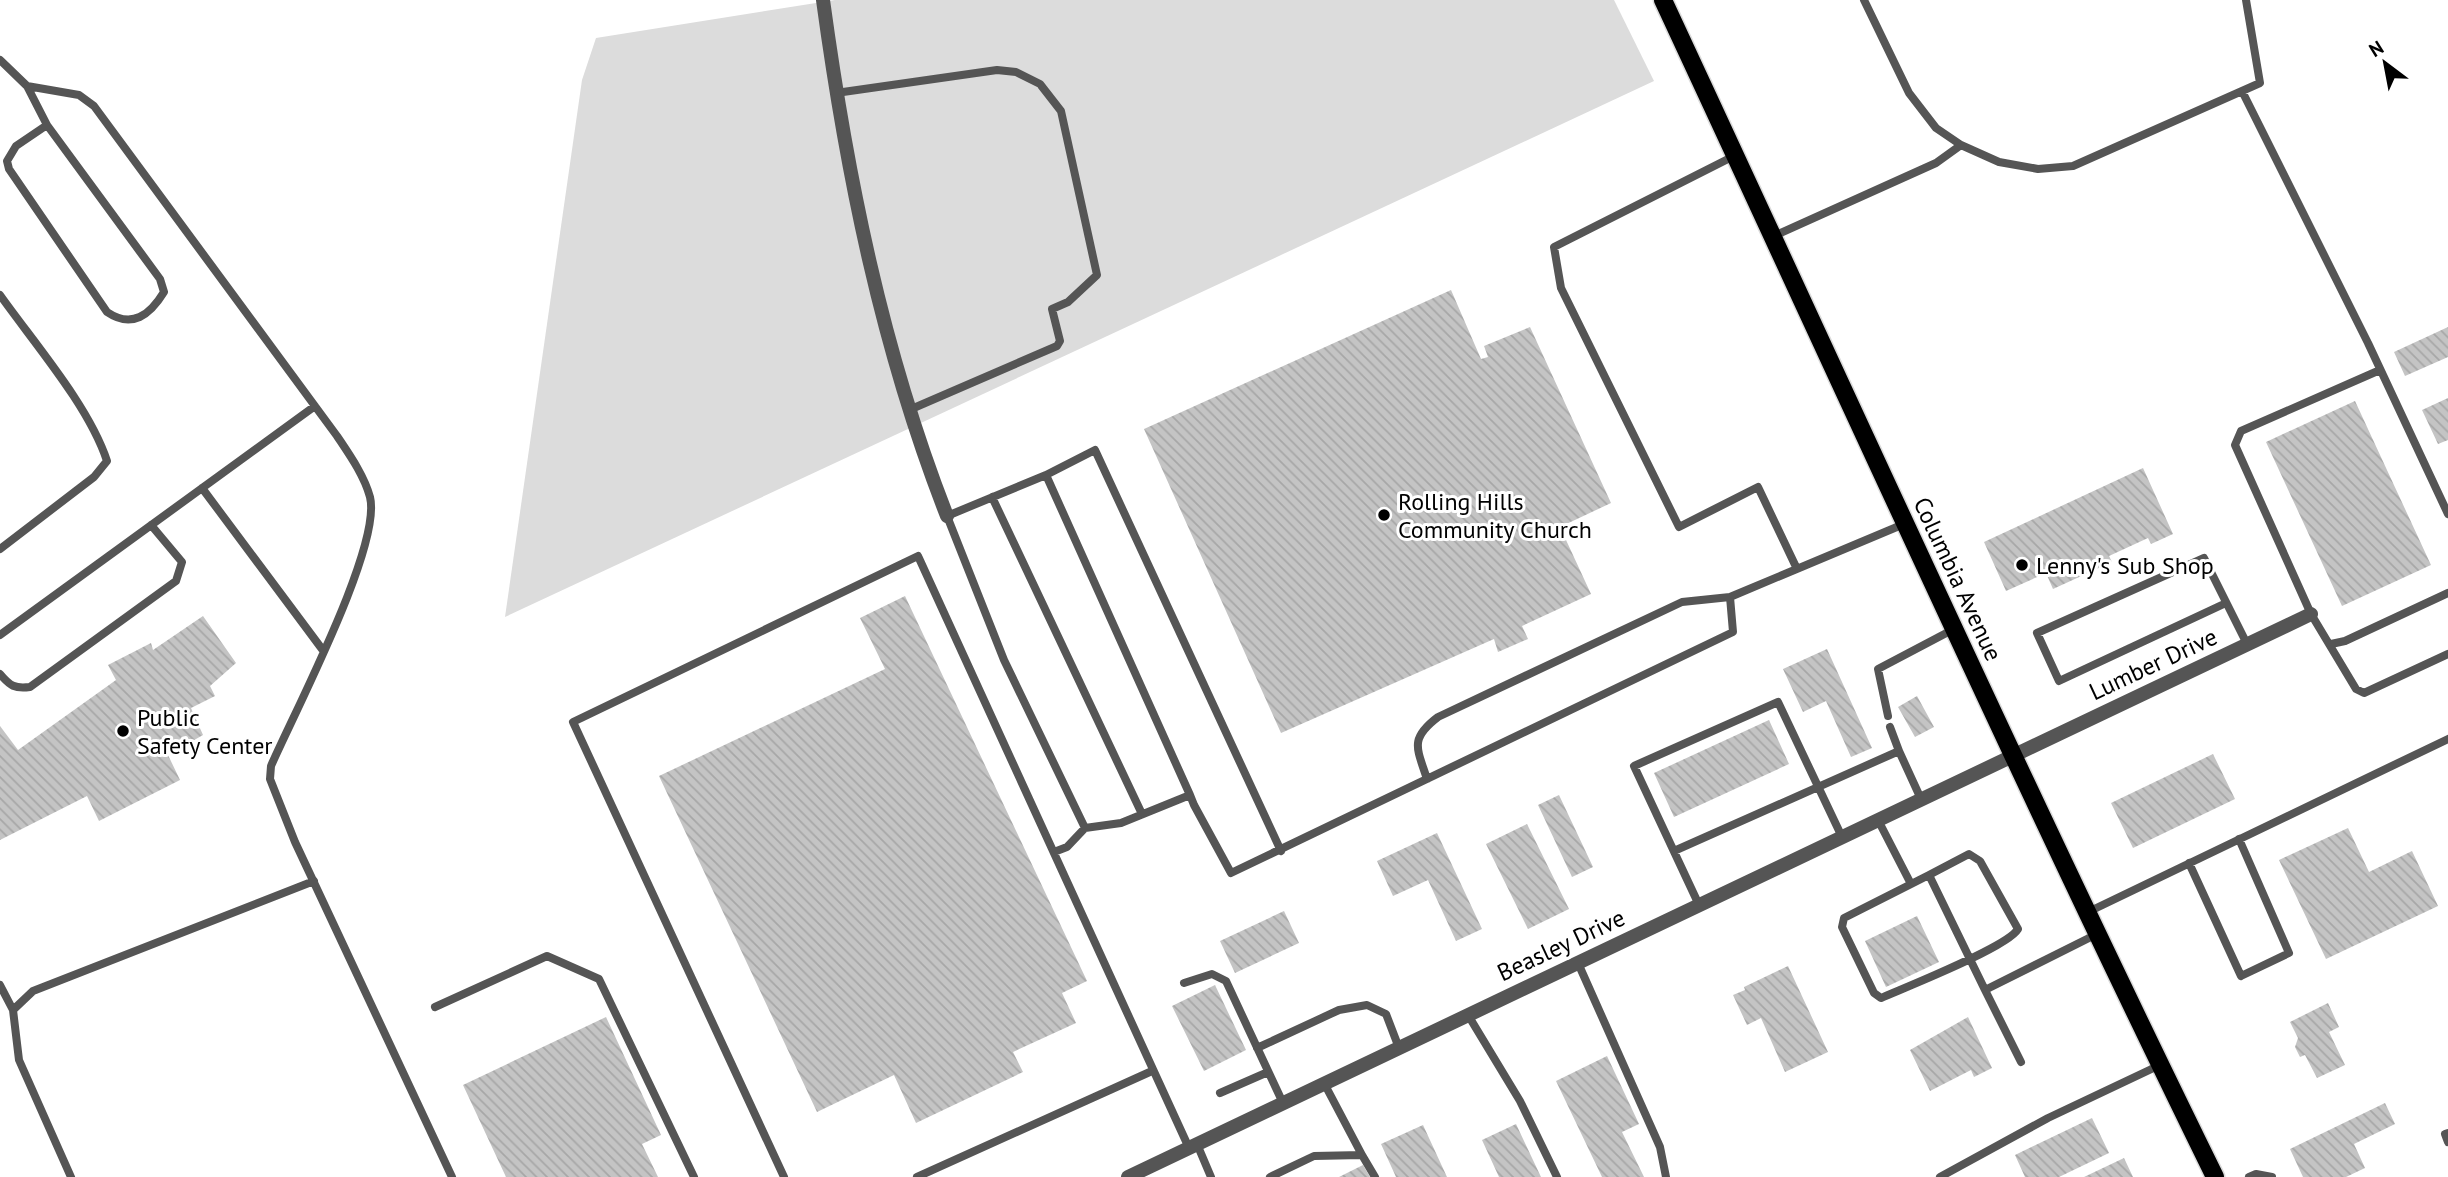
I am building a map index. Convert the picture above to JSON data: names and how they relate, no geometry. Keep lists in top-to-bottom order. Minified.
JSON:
{"streets":{"main road":["Columbia Avenue"],"street":["Lumber Drive","Beasley Drive"]},"crossings":[["Columbia Avenue","Lumber Drive"],["Columbia Avenue","Beasley Drive"],["Lumber Drive","Beasley Drive"]],"places":["Rolling Hills Community Church","Lenny's Sub Shop","Public Safety Center"],"north":"top left"}
